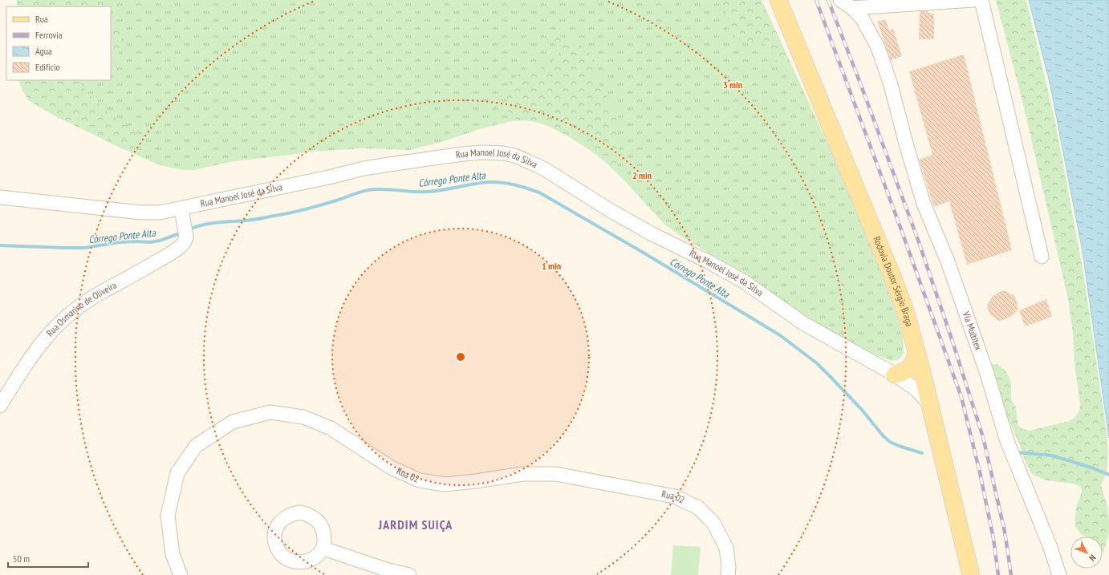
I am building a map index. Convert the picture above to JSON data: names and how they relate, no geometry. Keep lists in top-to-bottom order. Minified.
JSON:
{"streets":{"main road":["Rodovia Doutor Sérgio Braga"],"street":["Rua Manoel José da Silva","Rua Osmarino de Oliveira","Via Multitex","Rua 02"]},"crossings":[["Rua Manoel José da Silva","Rodovia Doutor Sérgio Braga"],["Rua Manoel José da Silva","Rua Osmarino de Oliveira"]],"districts":["JARDIM SUIÇA"],"water":["Córrego Ponte Alta"],"legend":["Rua","Ferrovia","Água","Edifício"],"scale_bar":"50 m","north":"bottom right","rings":["3 min","2 min","1 min"]}
